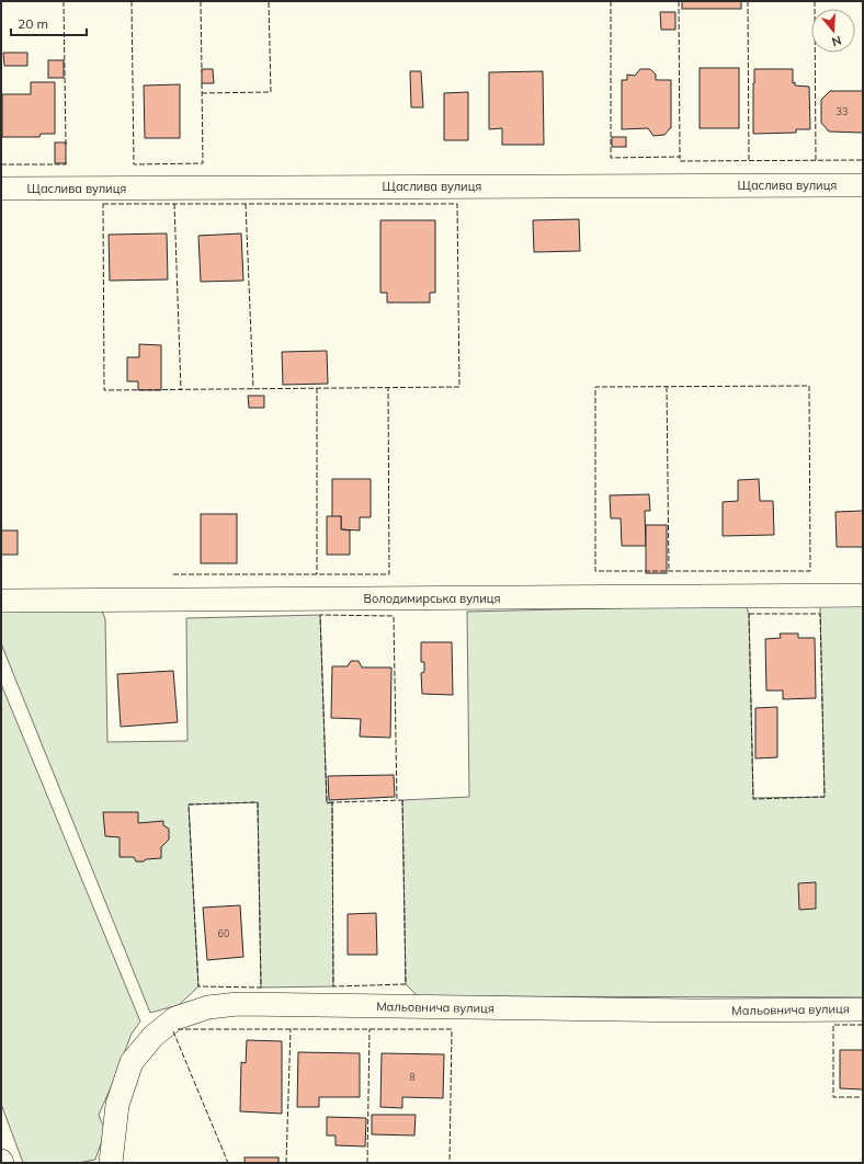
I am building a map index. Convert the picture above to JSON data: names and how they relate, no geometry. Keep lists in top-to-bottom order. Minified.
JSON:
{"streets":{"street":["Щаслива вулиця","Володимирська вулиця","Мальовнича вулиця"]},"house_numbers":["33","60","8"],"scale_bar":"20 m","north":"bottom"}
